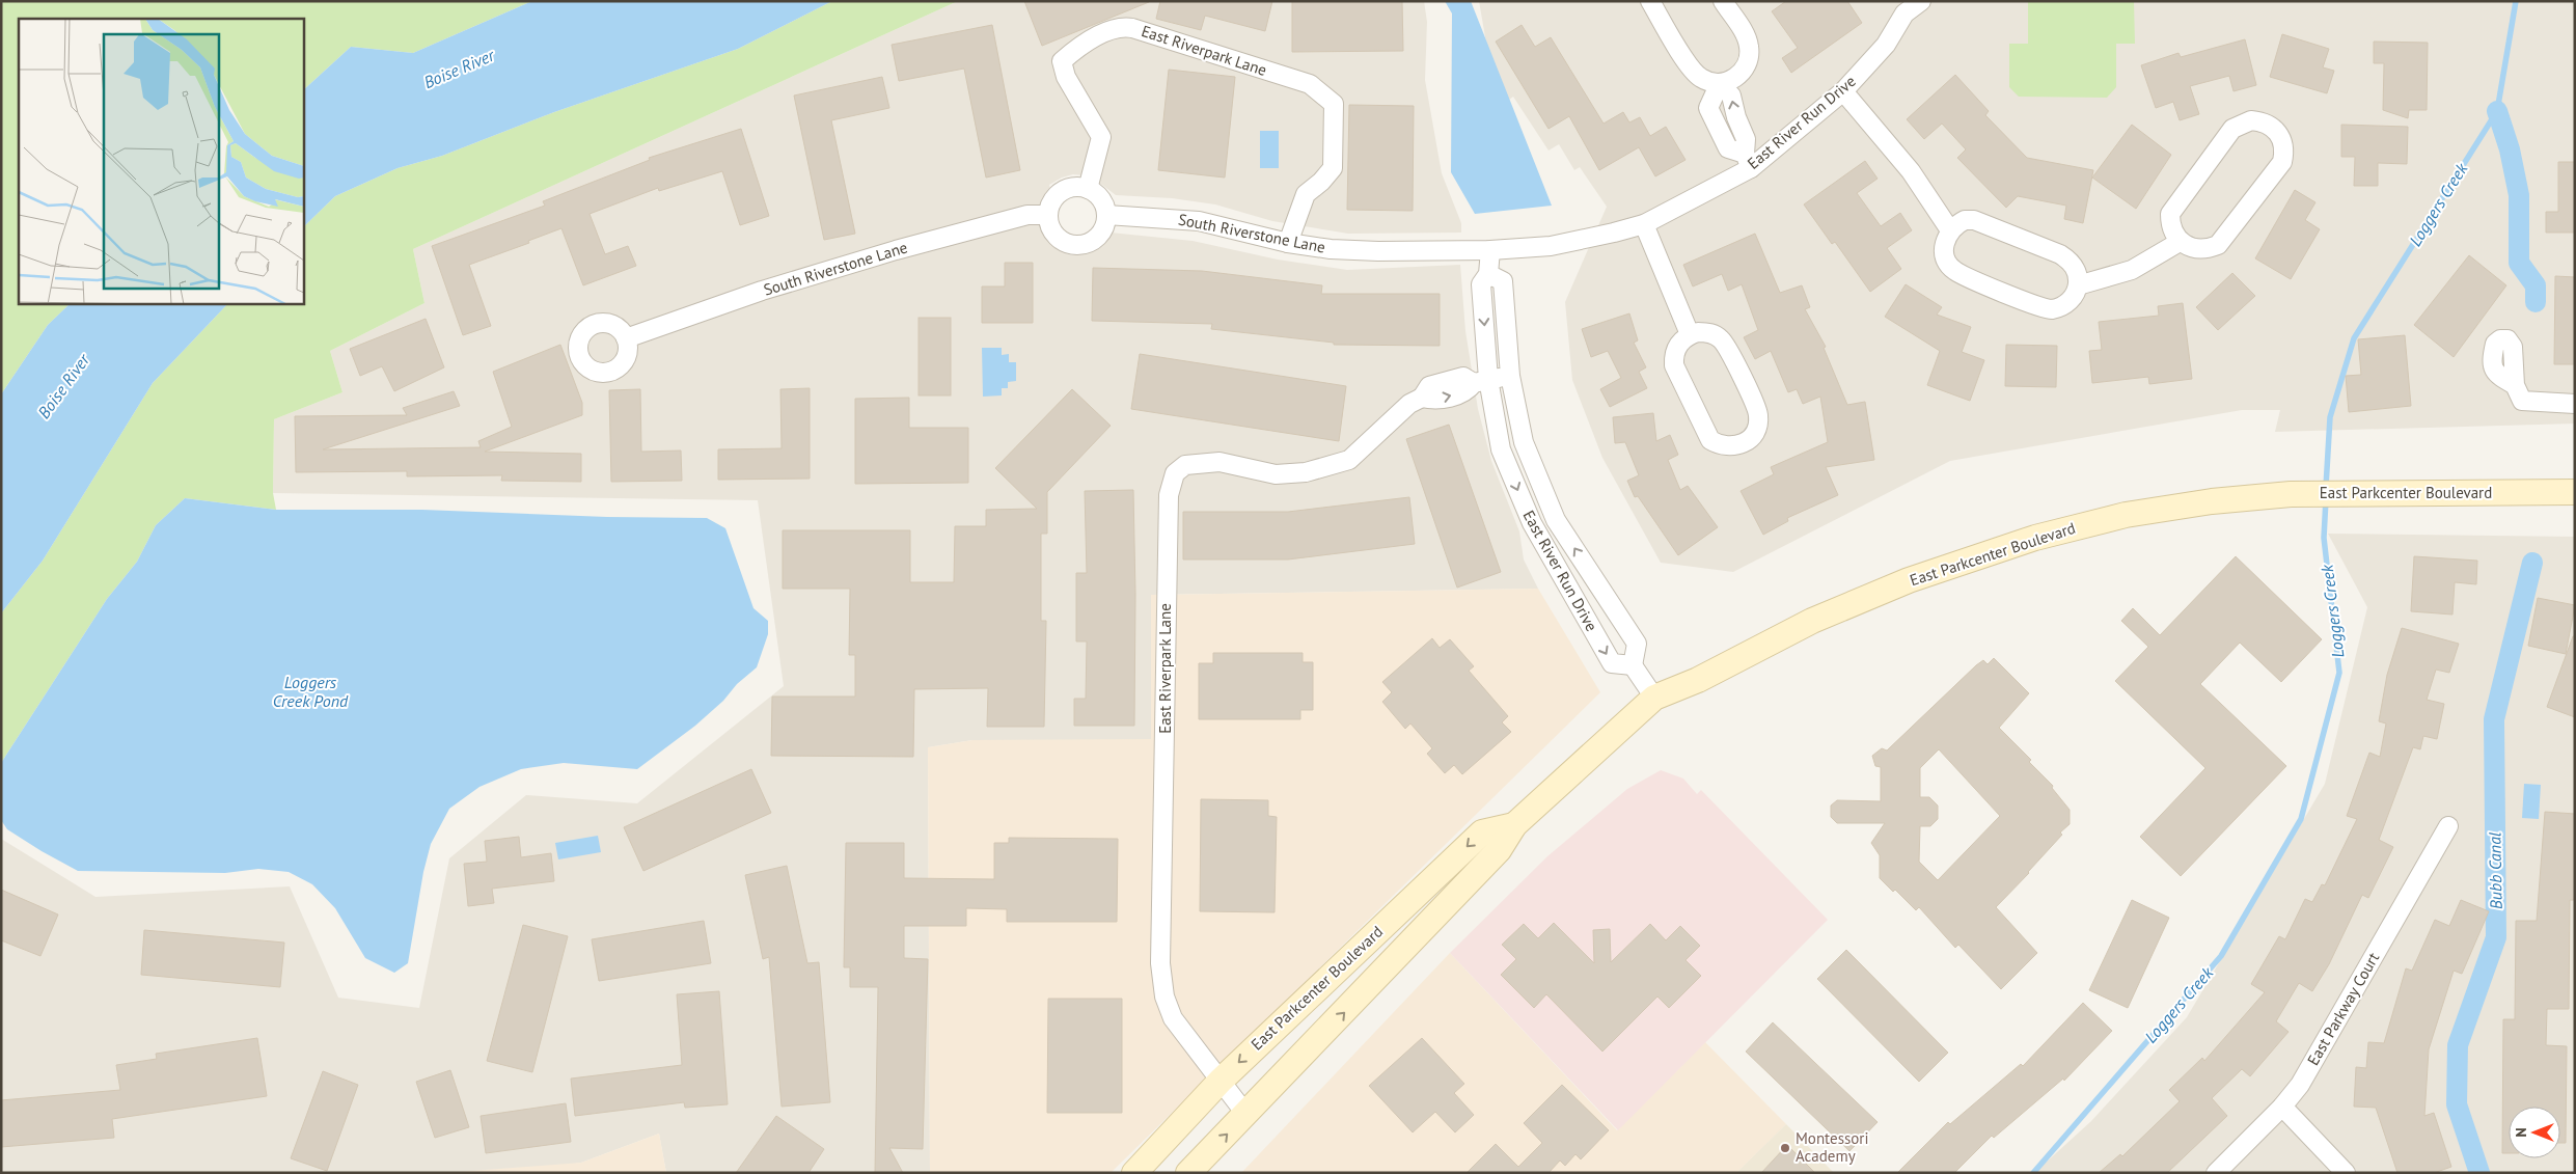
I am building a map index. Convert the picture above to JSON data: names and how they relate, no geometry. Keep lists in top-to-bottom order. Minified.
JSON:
{"streets":{"main road":["East Parkcenter Boulevard"],"street":["East Riverpark Lane","East River Run Drive","South Riverstone Lane","East Parkway Court"]},"crossings":[["East Riverpark Lane","East River Run Drive"],["East Riverpark Lane","South Riverstone Lane"],["East Riverpark Lane","East Parkcenter Boulevard"],["East River Run Drive","South Riverstone Lane"]],"water":["Boise River","Loggers Creek","Loggers Creek Pond","Bubb Canal"],"places":["Montessori Academy"],"north":"left"}
